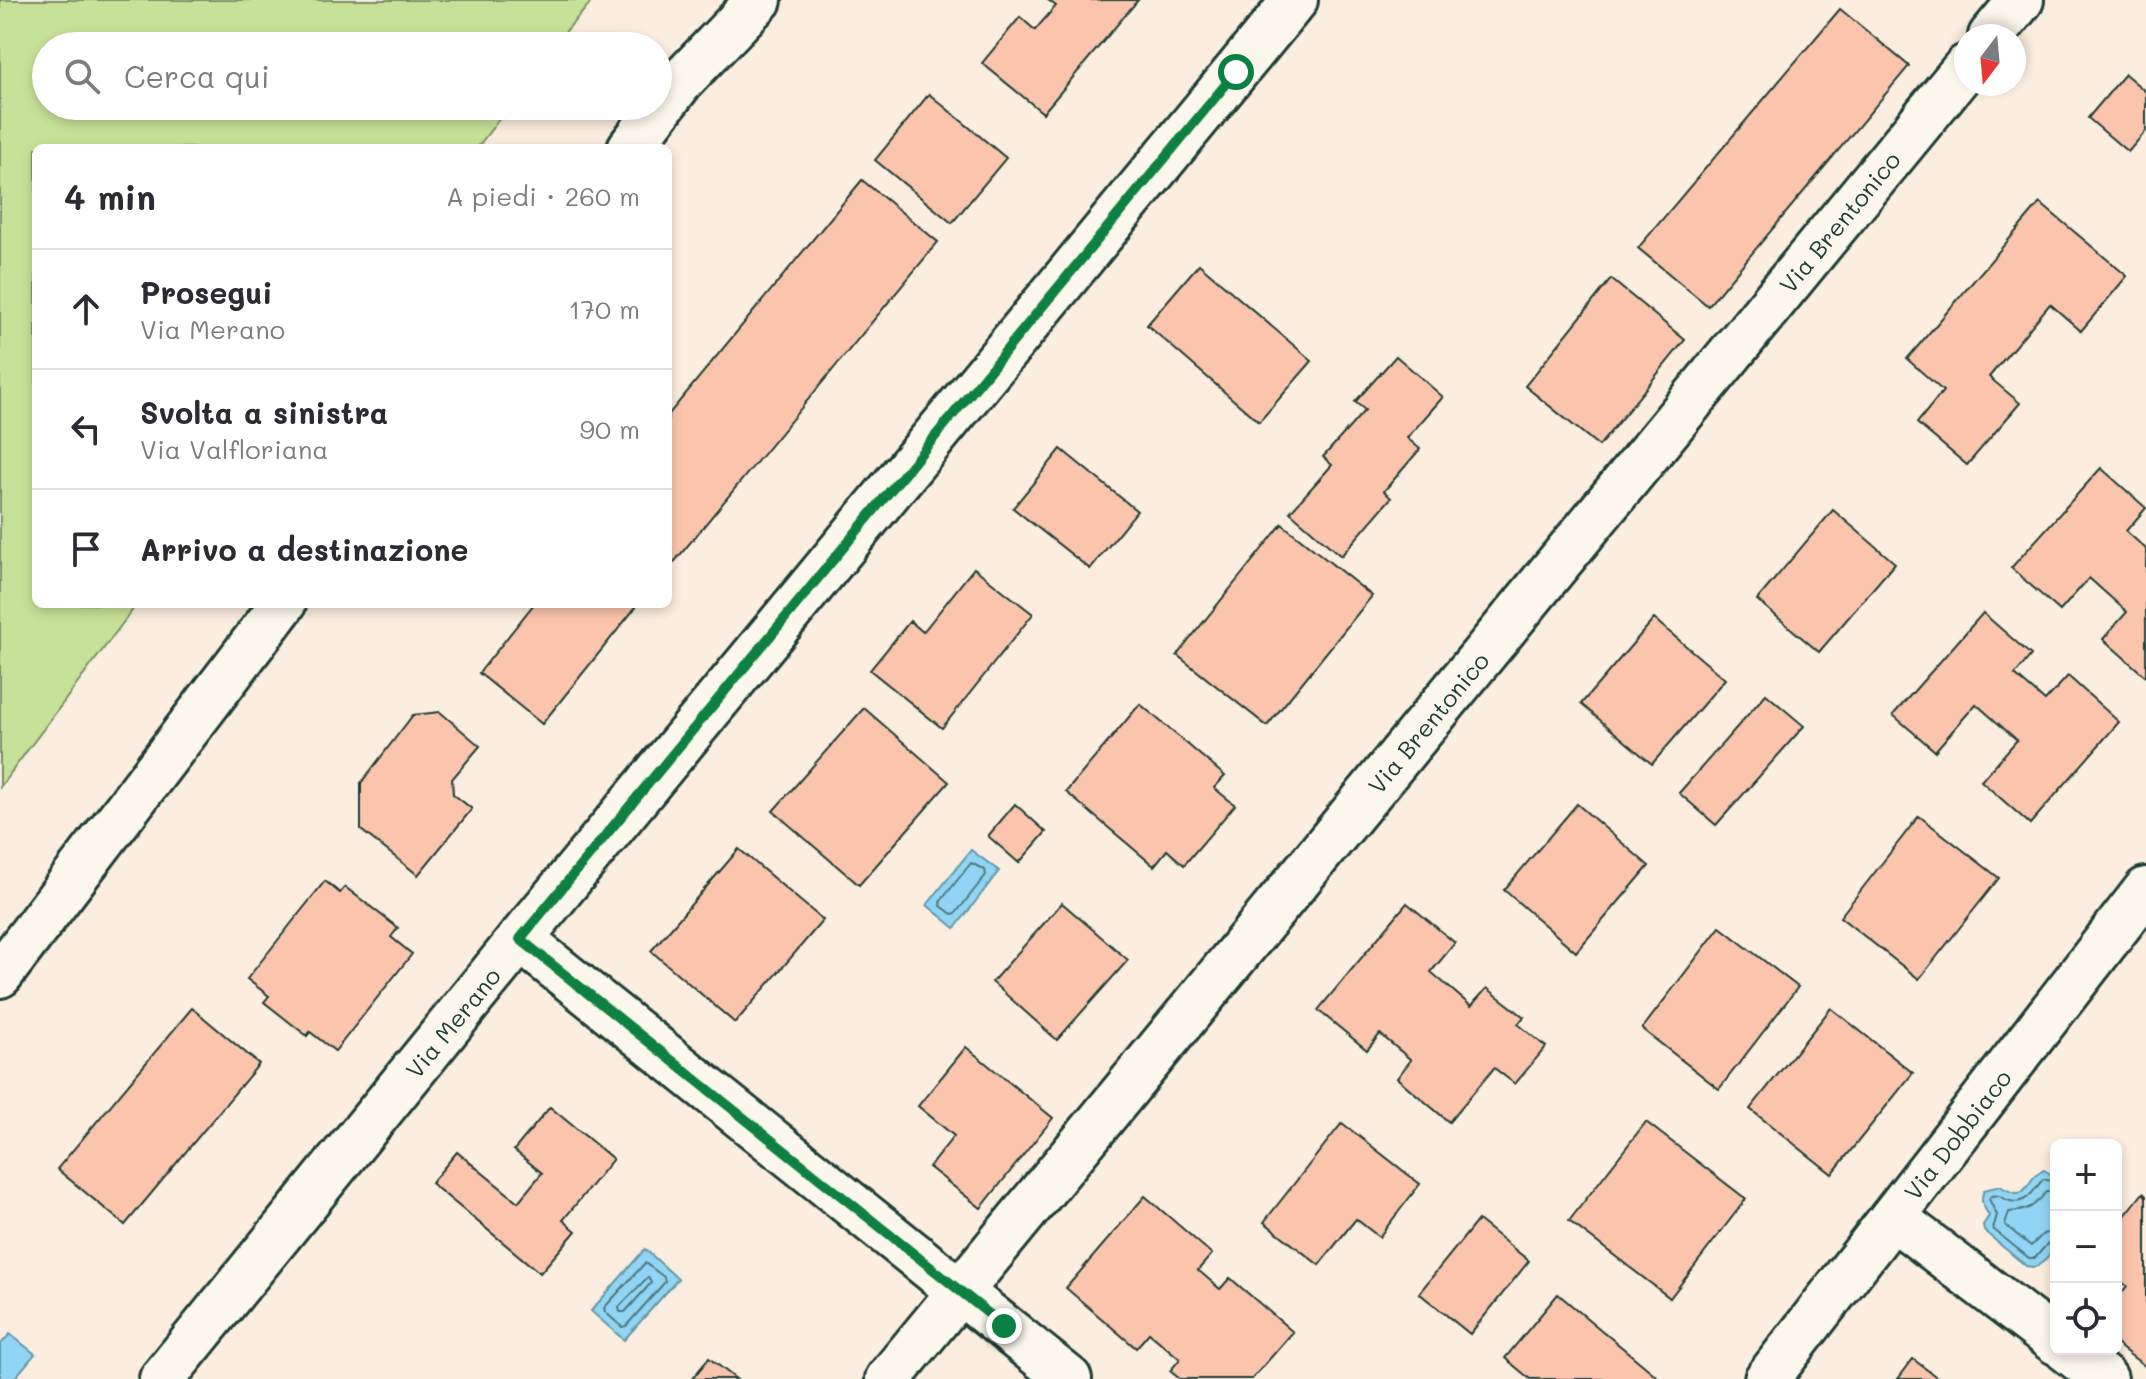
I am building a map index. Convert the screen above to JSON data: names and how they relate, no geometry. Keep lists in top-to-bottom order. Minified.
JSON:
{"streets":{"street":["Via Brentonico","Via Merano","Via Dobbiaco"]},"north":"bottom","page":{"search":"Cerca qui","heading":["4 min","A piedi · 260 m"],"list":[["Prosegui","Via Merano","170 m"],["Svolta a sinistra","Via Valfloriana","90 m"],"Arrivo a destinazione"],"map_buttons":["+","−"]}}
